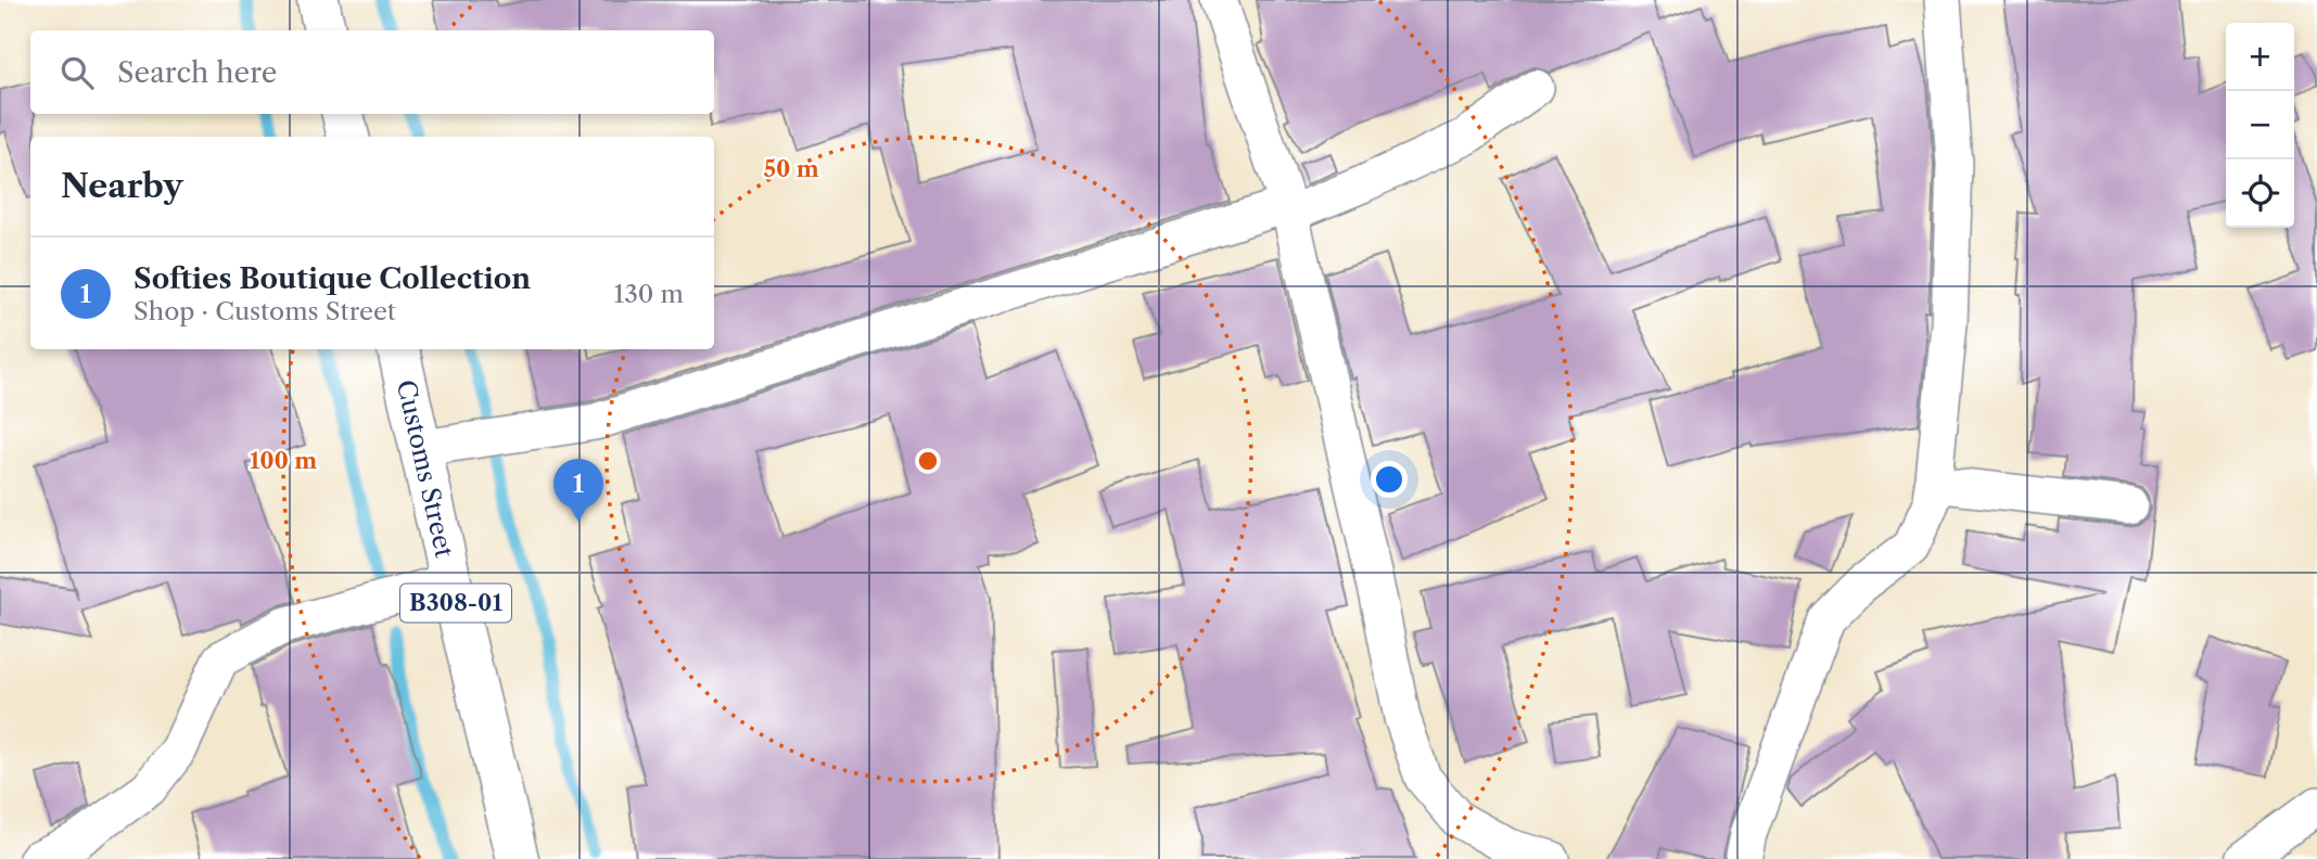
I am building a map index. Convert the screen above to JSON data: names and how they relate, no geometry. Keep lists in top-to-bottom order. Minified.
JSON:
{"streets":{"highway":["Customs Street","B308-01"]},"page":{"map_buttons":["+","−"],"search":"Search here","heading":"Nearby","list":[{"mark":"1","name":"Softies Boutique Collection","note":"Shop · Customs Street","value":"130 m"}],"pins":"1"},"rings":["50 m","100 m"]}
